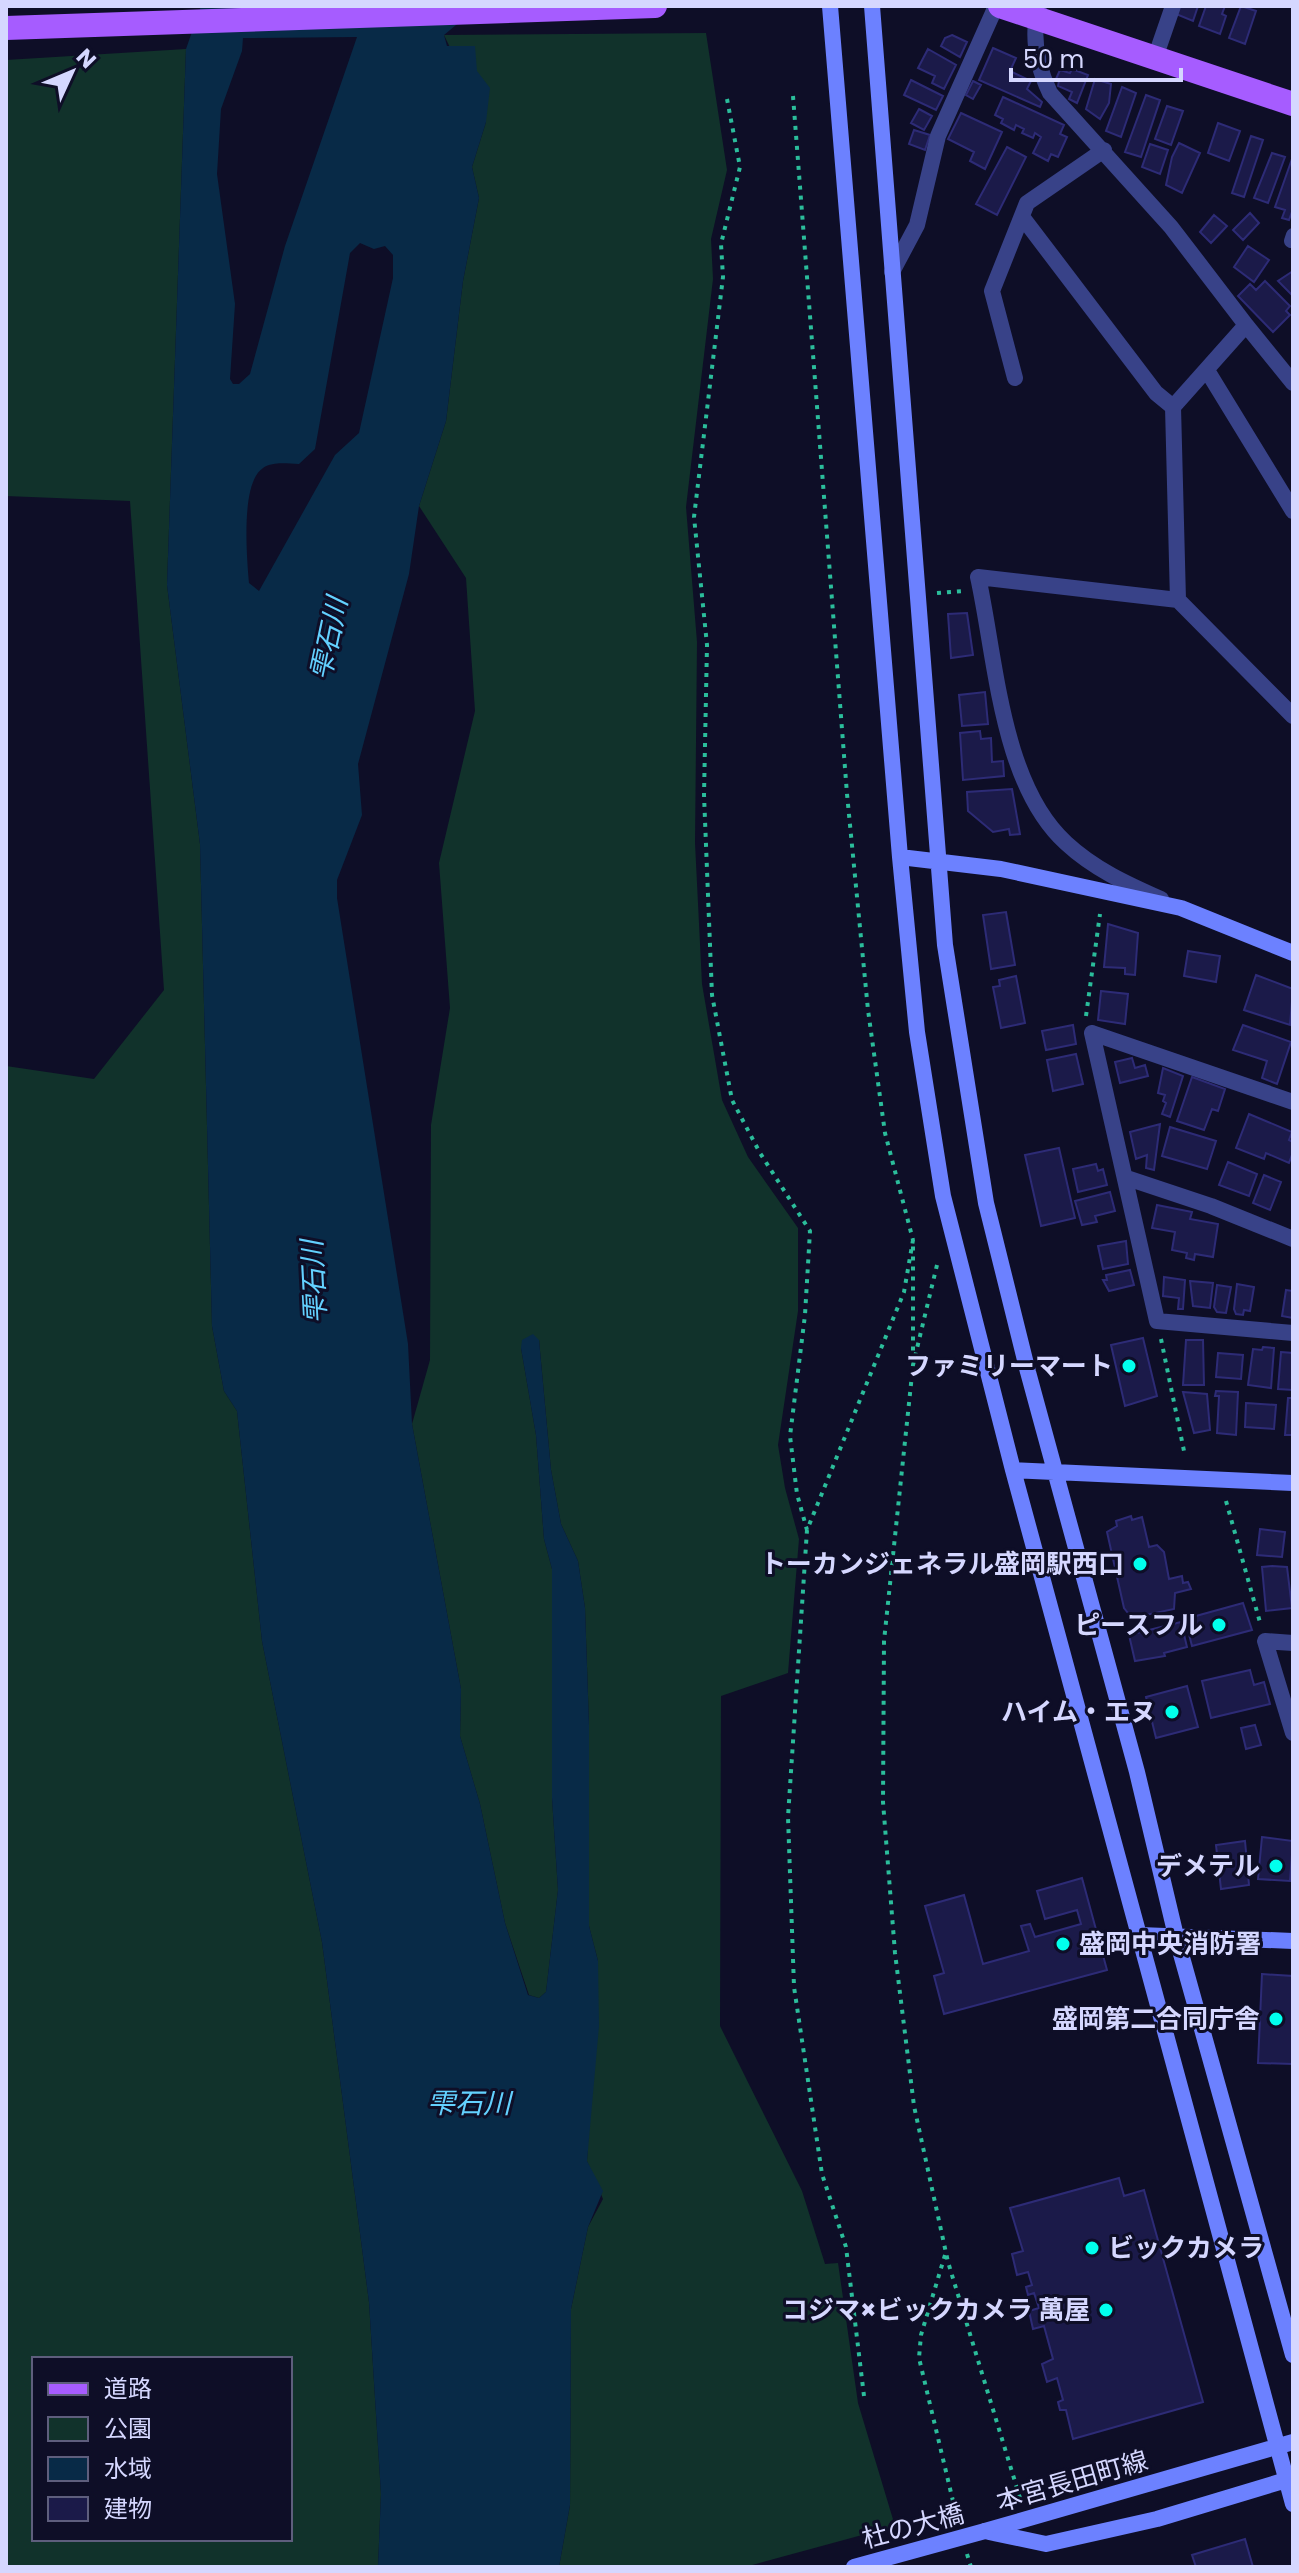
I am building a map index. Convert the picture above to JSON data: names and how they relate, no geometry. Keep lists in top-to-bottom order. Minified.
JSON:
{"streets":{"street":["本宮長田町線","杜の大橋"]},"crossings":[["本宮長田町線","杜の大橋"]],"water":["雫石川"],"places":["ファミリーマート","トーカンジェネラル盛岡駅西口","ピースフル","ハイム・エヌ","デメテル","盛岡中央消防署","盛岡第二合同庁舎","ビックカメラ","コジマ×ビックカメラ 萬屋"],"legend":["道路","公園","水域","建物"],"scale_bar":"50 m","north":"top right"}
